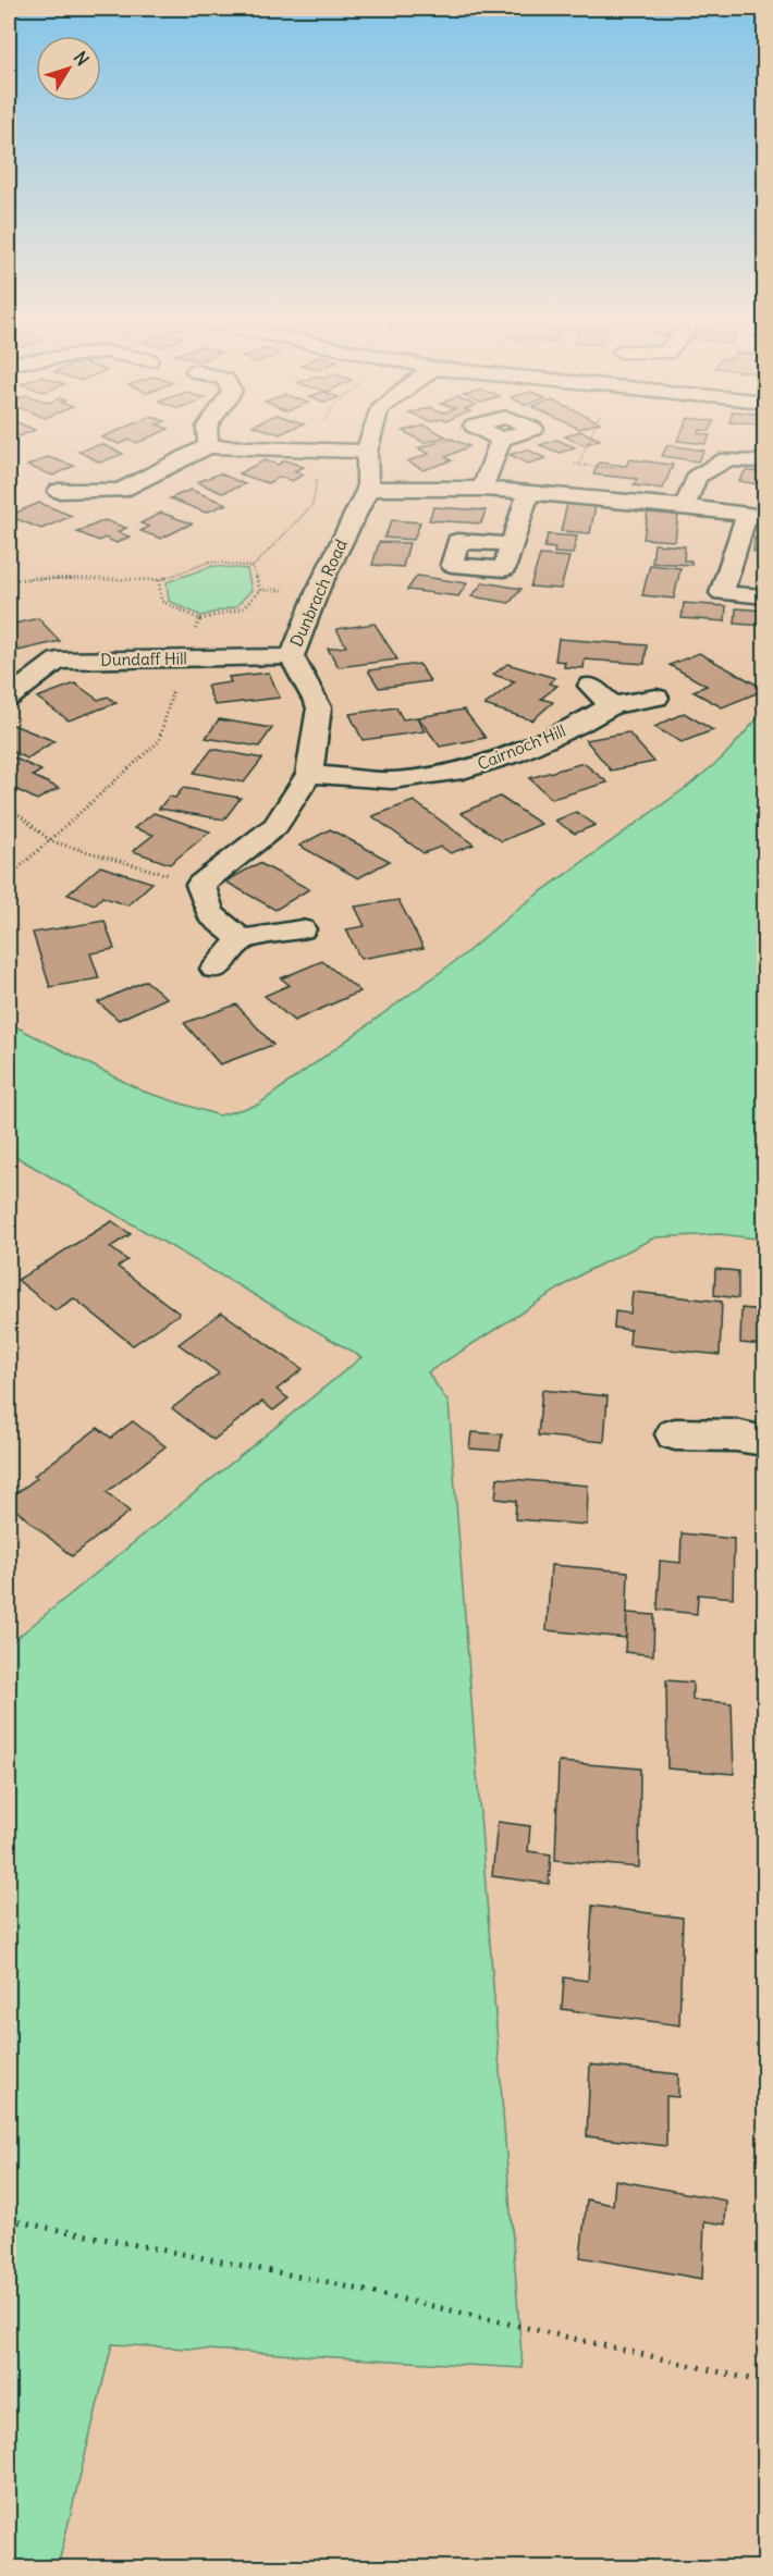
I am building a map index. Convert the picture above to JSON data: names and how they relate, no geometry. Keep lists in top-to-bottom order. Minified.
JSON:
{"streets":{"street":["Dunbrach Road","Dundaff Hill","Cairnoch Hill"]},"crossings":[["Dunbrach Road","Dundaff Hill"],["Dunbrach Road","Cairnoch Hill"]],"north":"top right"}
